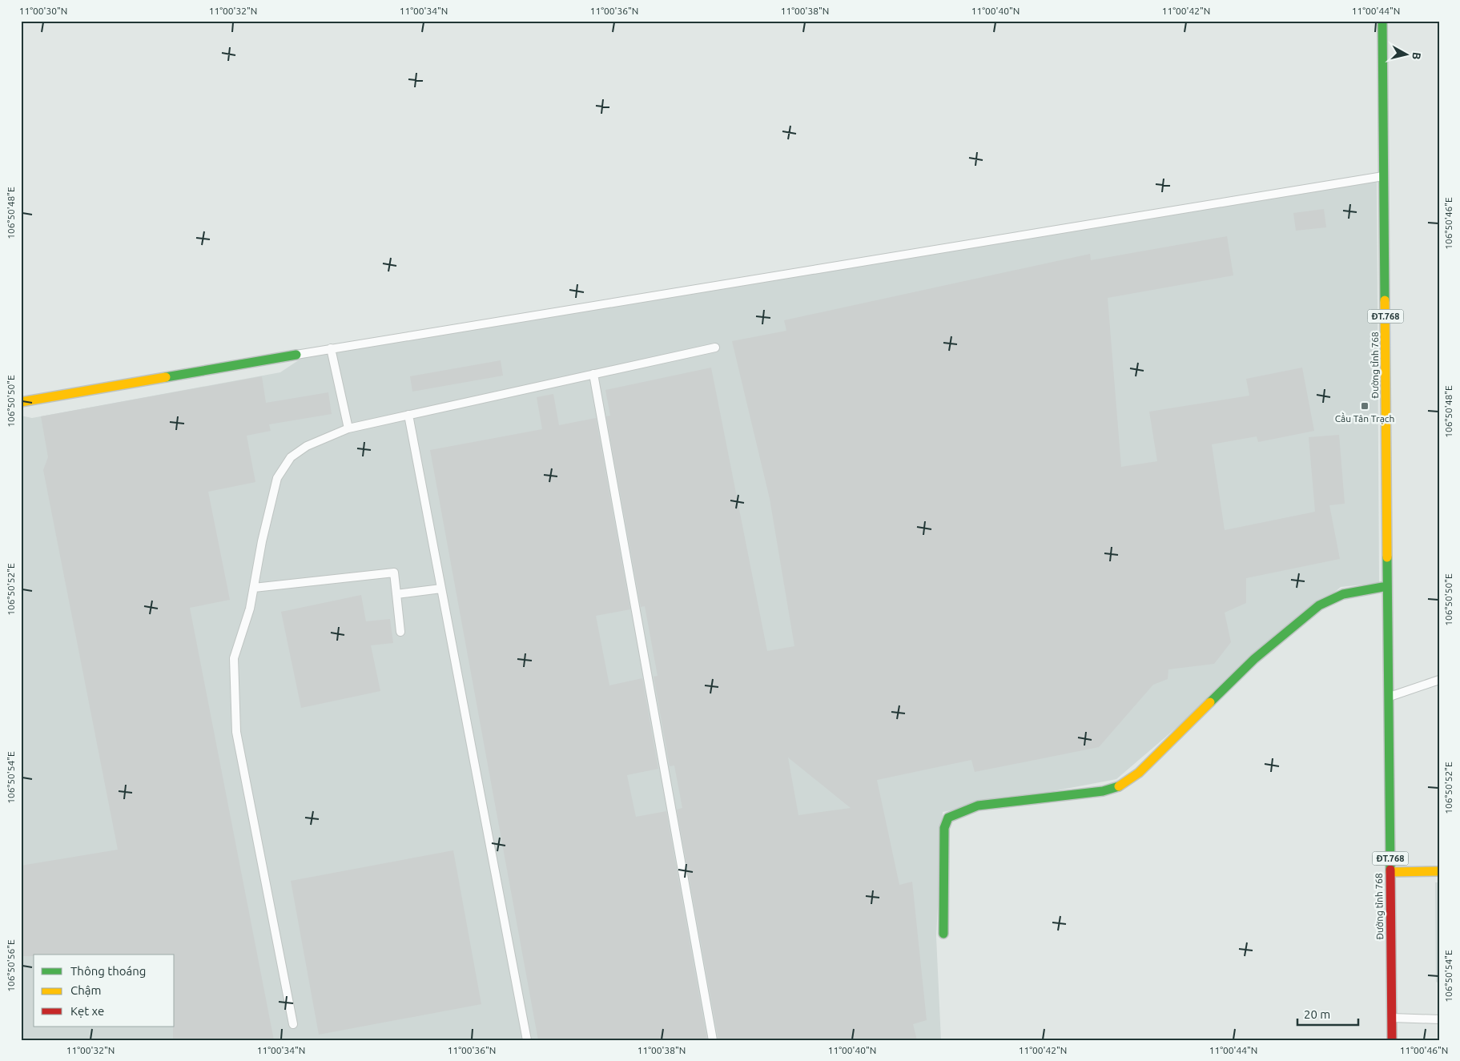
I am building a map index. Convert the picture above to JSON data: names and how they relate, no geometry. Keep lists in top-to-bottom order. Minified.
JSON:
{"streets":{"main road":["ĐT.768","Đường tỉnh 768"]},"places":{"transit":["Cầu Tân Trạch"]},"legend":["Thông thoáng","Chậm","Kẹt xe"],"scale_bar":"20 m","north":"right","coordinates":["11°00'30\"N","11°00'32\"N","11°00'34\"N","11°00'36\"N","11°00'38\"N","11°00'40\"N","11°00'42\"N","11°00'44\"N","106°50'48\"E","106°50'46\"E","106°50'50\"E","106°50'52\"E","106°50'54\"E","106°50'56\"E","11°00'46\"N"]}
